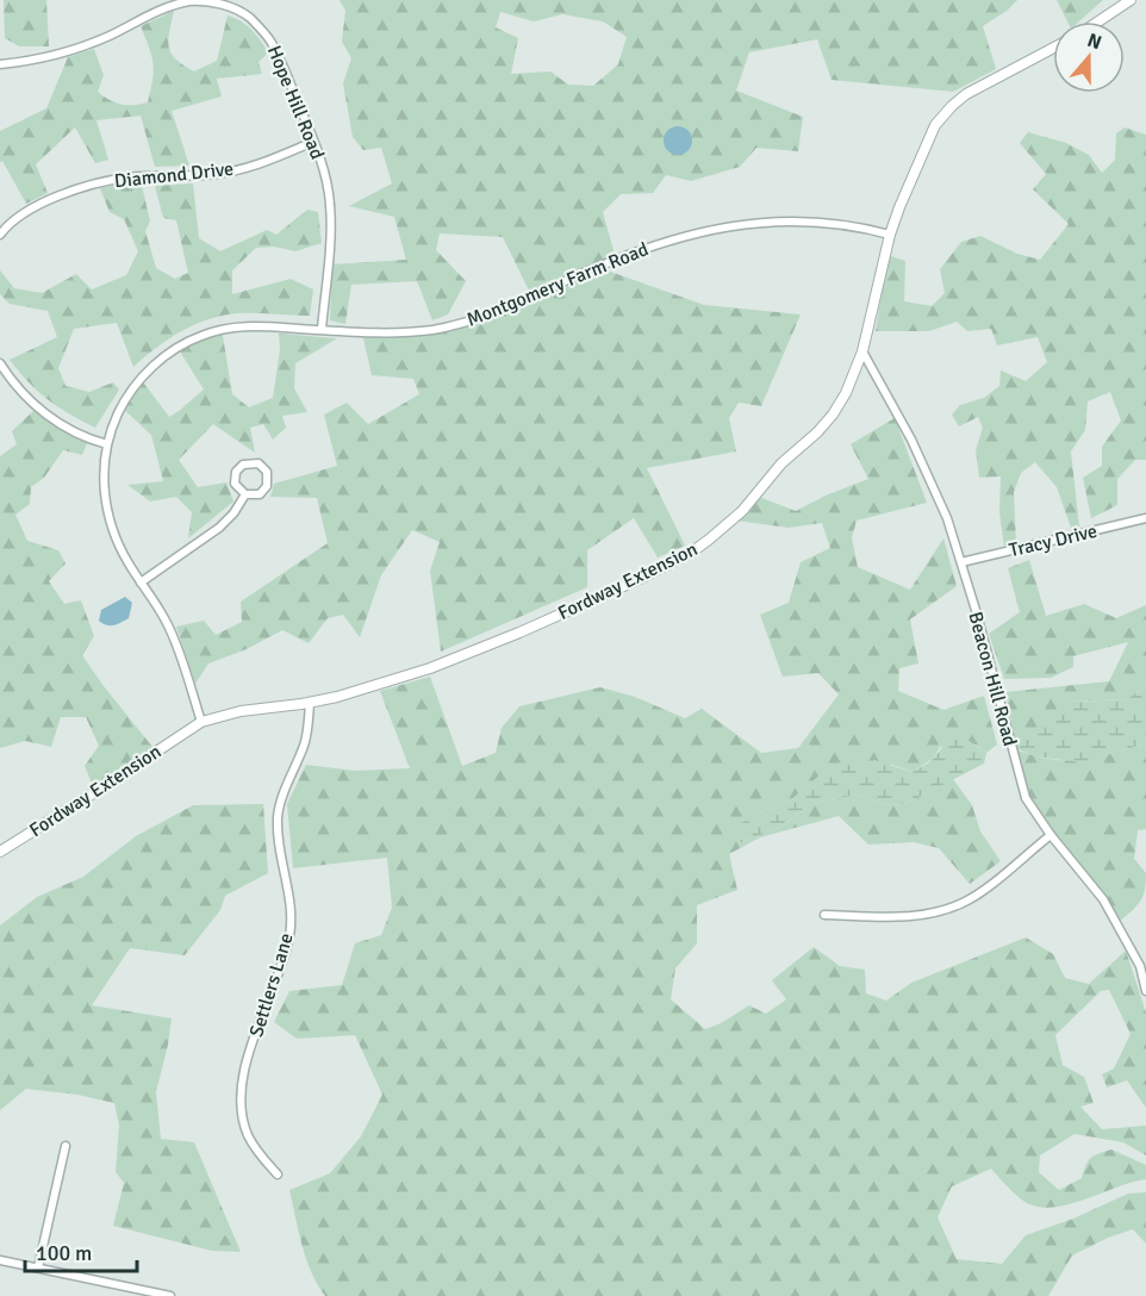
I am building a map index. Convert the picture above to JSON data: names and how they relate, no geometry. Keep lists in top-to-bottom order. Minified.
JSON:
{"streets":{"street":["Hope Hill Road","Diamond Drive","Montgomery Farm Road","Tracy Drive","Fordway Extension","Beacon Hill Road","Settlers Lane"]},"crossings":[["Hope Hill Road","Diamond Drive"],["Hope Hill Road","Montgomery Farm Road"],["Montgomery Farm Road","Fordway Extension"],["Tracy Drive","Beacon Hill Road"],["Fordway Extension","Beacon Hill Road"],["Fordway Extension","Settlers Lane"]],"scale_bar":"100 m","north":"top"}
